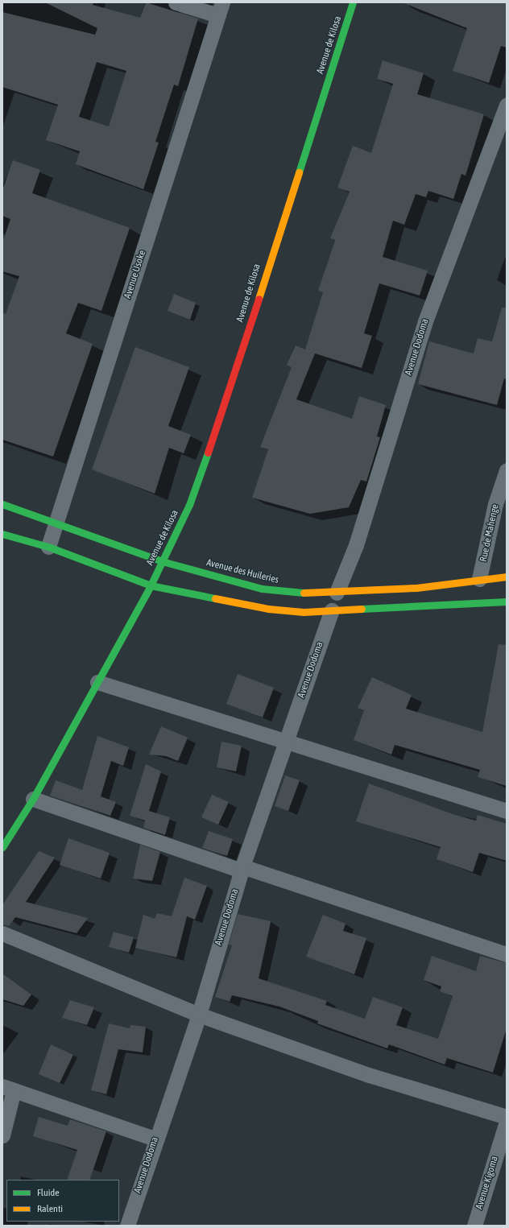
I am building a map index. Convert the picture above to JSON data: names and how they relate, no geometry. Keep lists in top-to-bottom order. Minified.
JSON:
{"streets":{"main road":["Avenue de Kilosa","Avenue des Huileries"],"street":["Avenue Usoke","Avenue Dodoma","Rue de Mahenge","Avenue Kigoma"]},"crossings":[["Avenue de Kilosa","Avenue des Huileries"],["Avenue Usoke","Avenue des Huileries"],["Avenue Dodoma","Avenue des Huileries"],["Rue de Mahenge","Avenue des Huileries"]],"legend":["Fluide","Ralenti"]}
